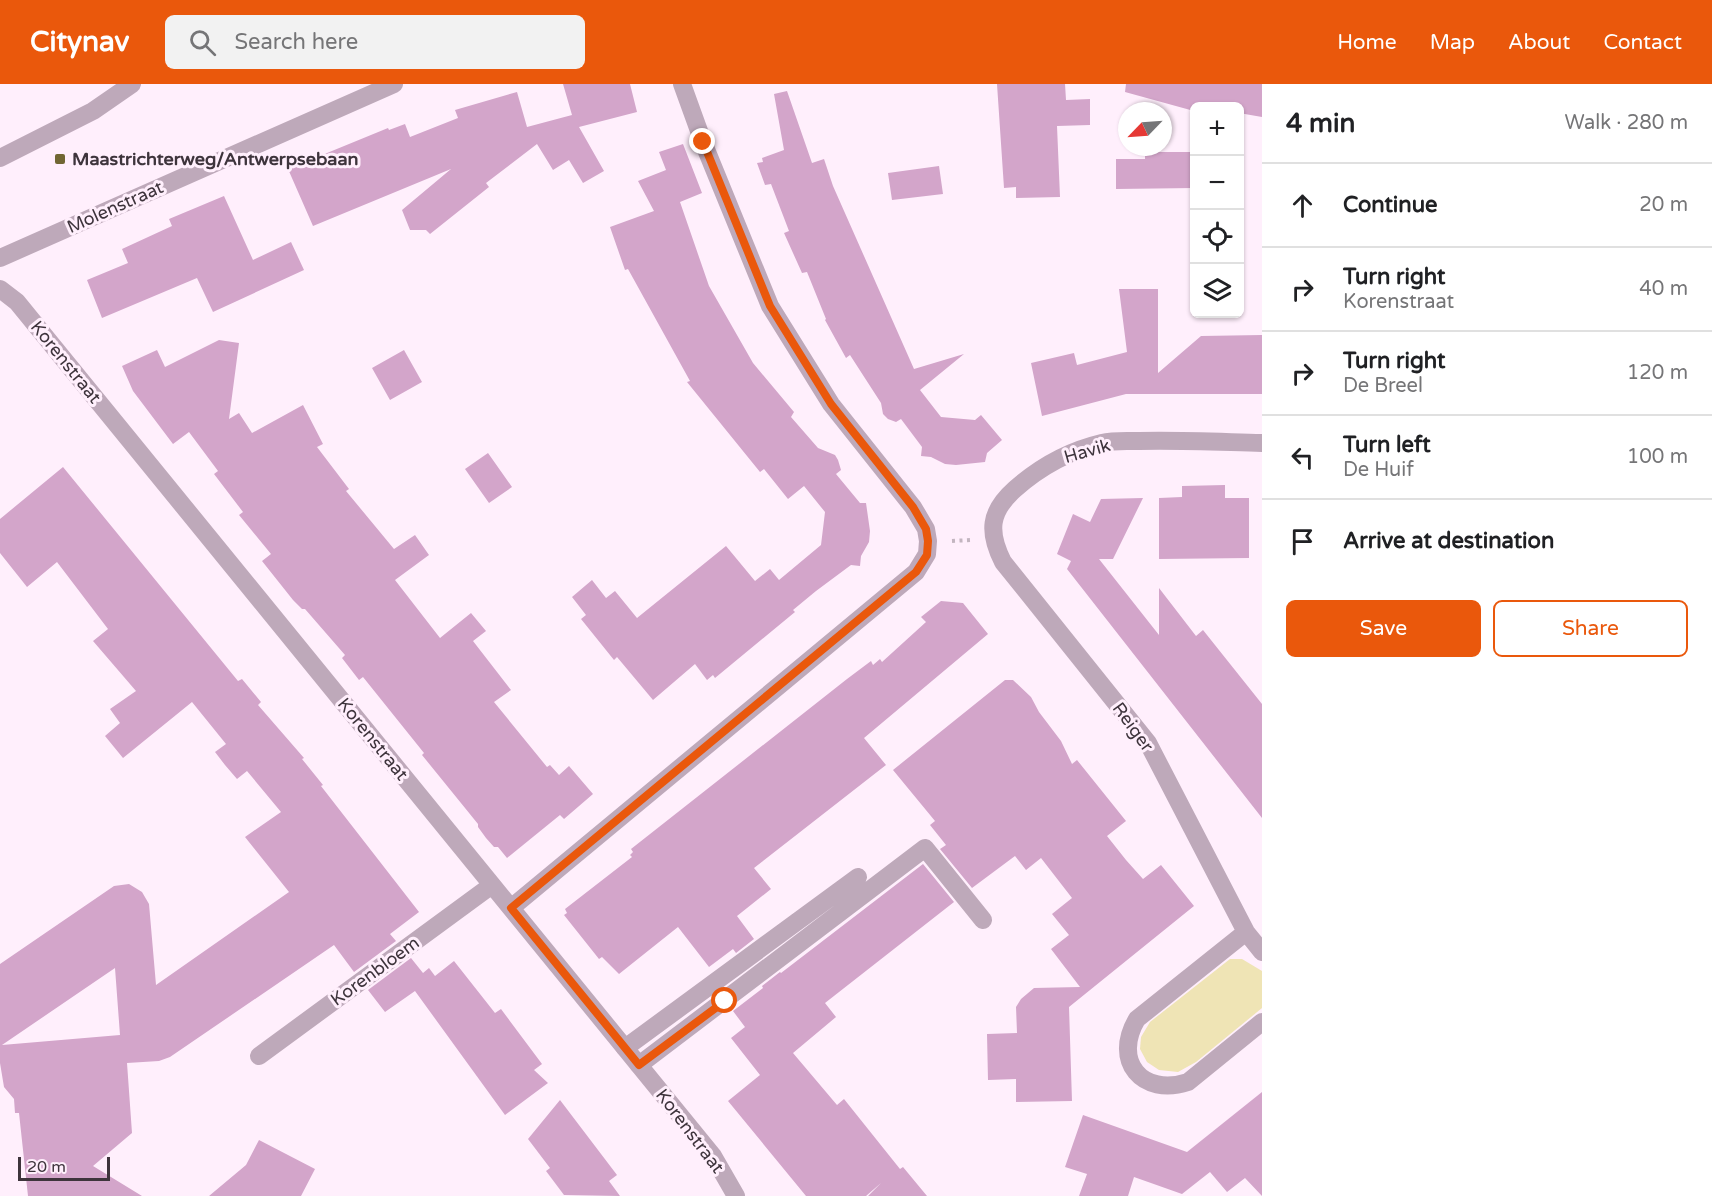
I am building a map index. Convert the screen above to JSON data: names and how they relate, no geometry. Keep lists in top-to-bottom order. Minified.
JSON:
{"streets":{"street":["Molenstraat","Korenstraat","Havik","Reiger","Korenbloem"]},"crossings":[["Korenstraat","Korenbloem"],["Havik","Reiger"]],"places":{"transit":["Maastrichterweg/Antwerpsebaan"]},"scale_bar":"20 m","north":"bottom left","page":{"header":"Citynav","search":"Search here","nav":["Home","Map","About","Contact"],"heading":["4 min","Walk · 280 m"],"map_buttons":["+","−"],"list":[["Continue","20 m"],["Turn right","Korenstraat","40 m"],["Turn right","De Breel","120 m"],["Turn left","De Huif","100 m"],"Arrive at destination"],"buttons":["Save","Share"],"scale":"20 m"}}
